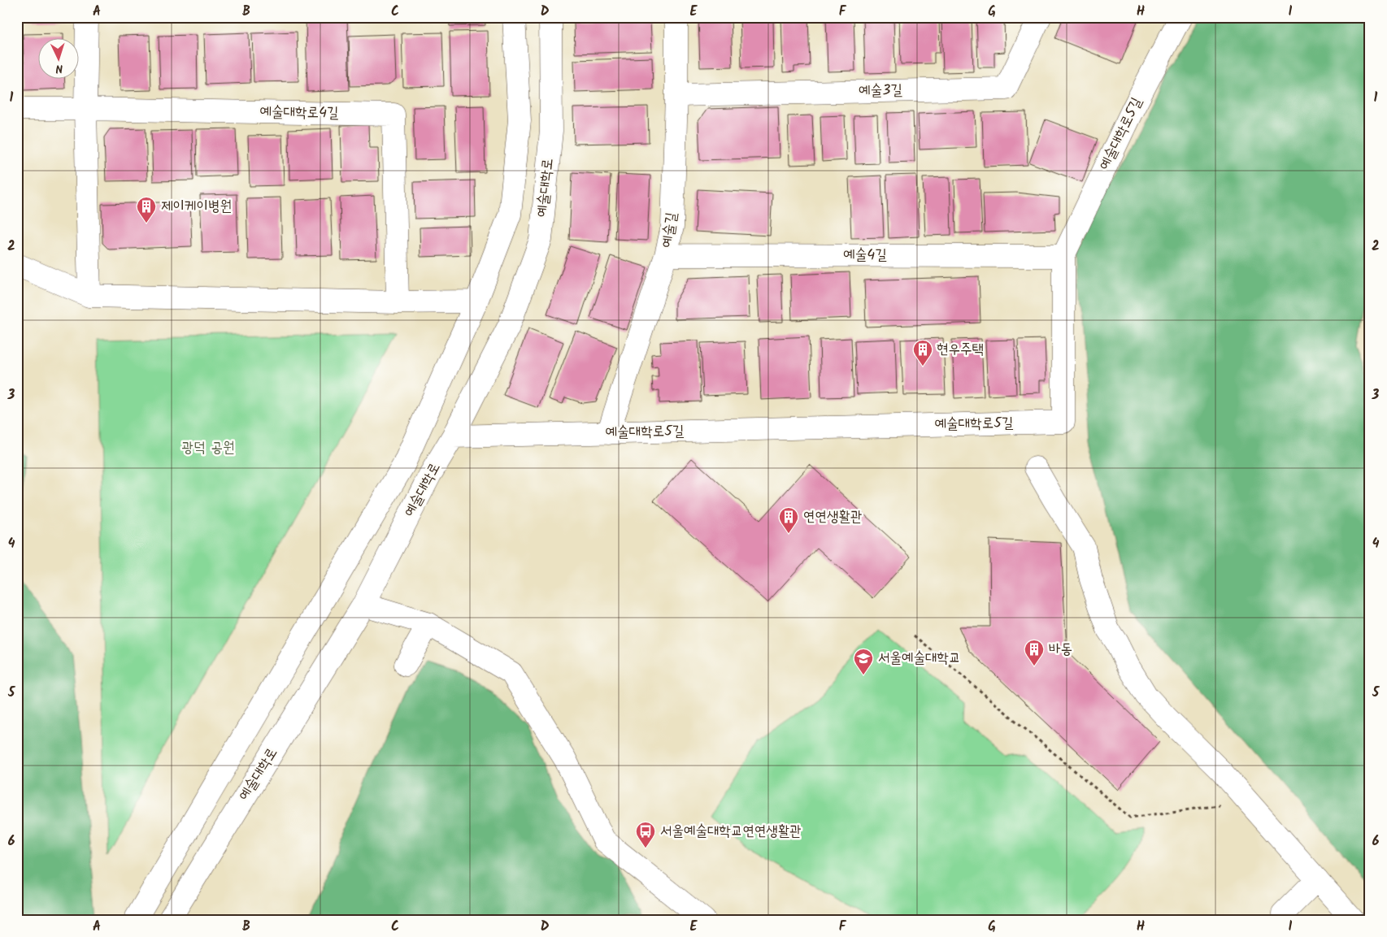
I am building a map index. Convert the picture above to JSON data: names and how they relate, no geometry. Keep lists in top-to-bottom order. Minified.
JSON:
{"streets":{"street":["예술3길","예술대학로4길","예술대학로5길","예술대학로","예술길","예술4길"]},"crossings":[["예술3길","예술길"],["예술대학로5길","예술대학로"],["예술대학로5길","예술길"],["예술대학로5길","예술4길"],["예술길","예술4길"]],"parks":["광덕 공원"],"places":{"building":["제이케이병원","현우주택","연연생활관","바동"],"school or university":["서울예술대학교"],"bus stop":["서울예술대학교연연생활관"]},"north":"bottom","grid":{"columns":["A","B","C","D","E","F","G","H","I"],"rows":["1","2","3","4","5","6"]}}
